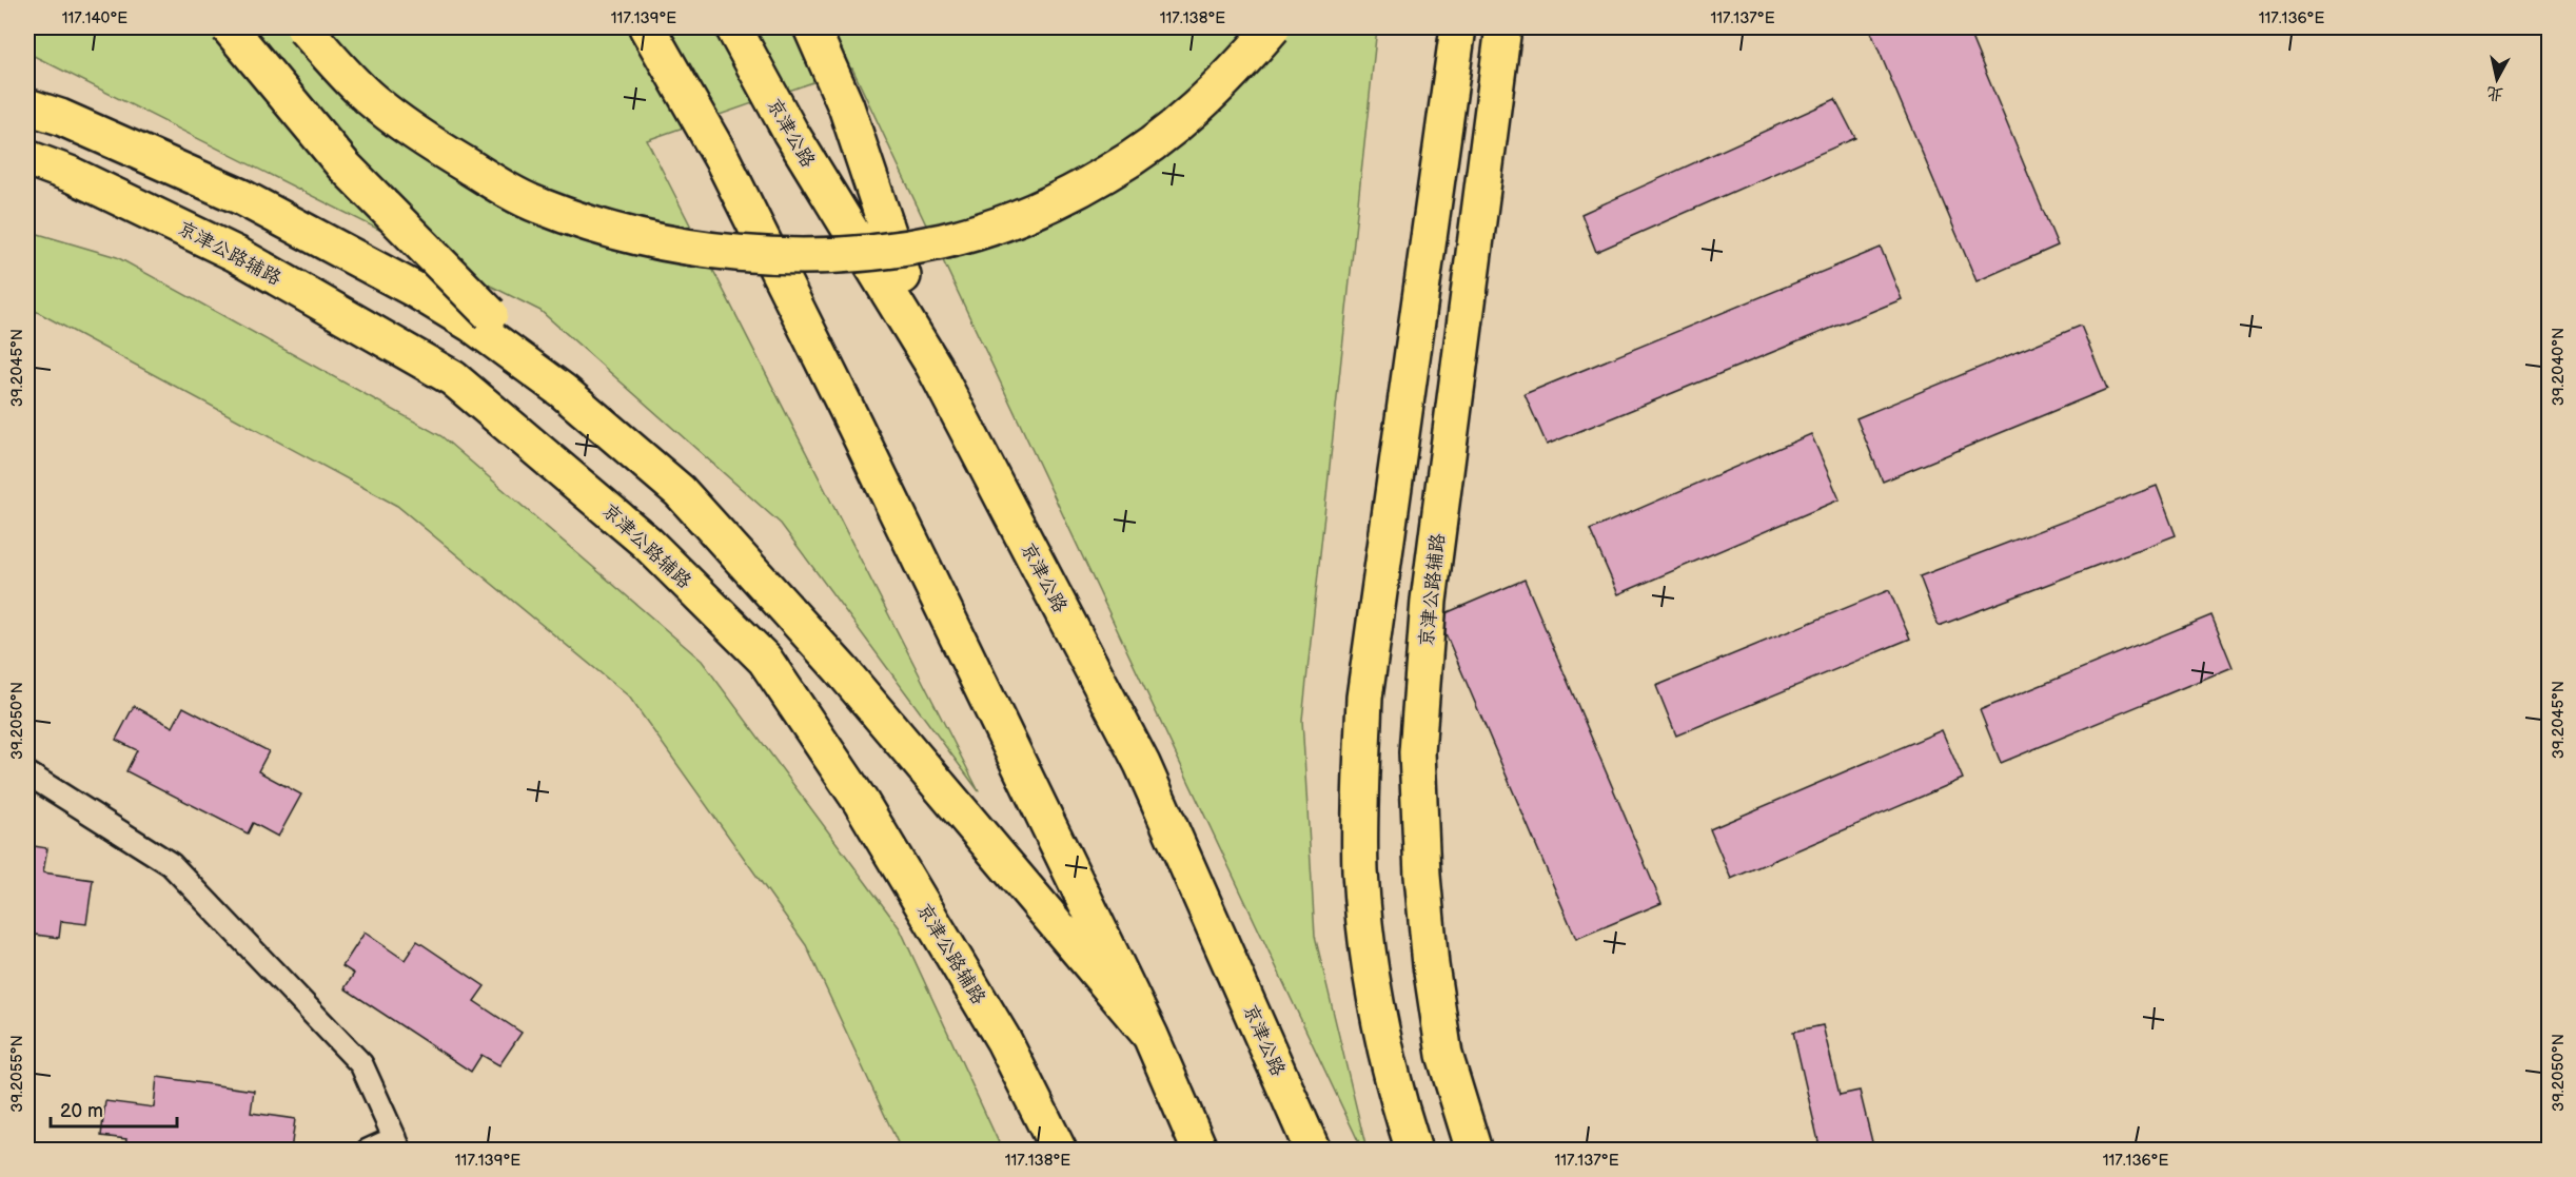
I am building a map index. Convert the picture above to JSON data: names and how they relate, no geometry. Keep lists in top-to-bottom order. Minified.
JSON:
{"streets":{"main road":["京津公路","京津公路辅路"]},"scale_bar":"20 m","north":"bottom","coordinates":["117.140°E","117.139°E","117.138°E","117.137°E","117.136°E","39.2040°N","39.2045°N","39.2050°N","39.2055°N"]}
